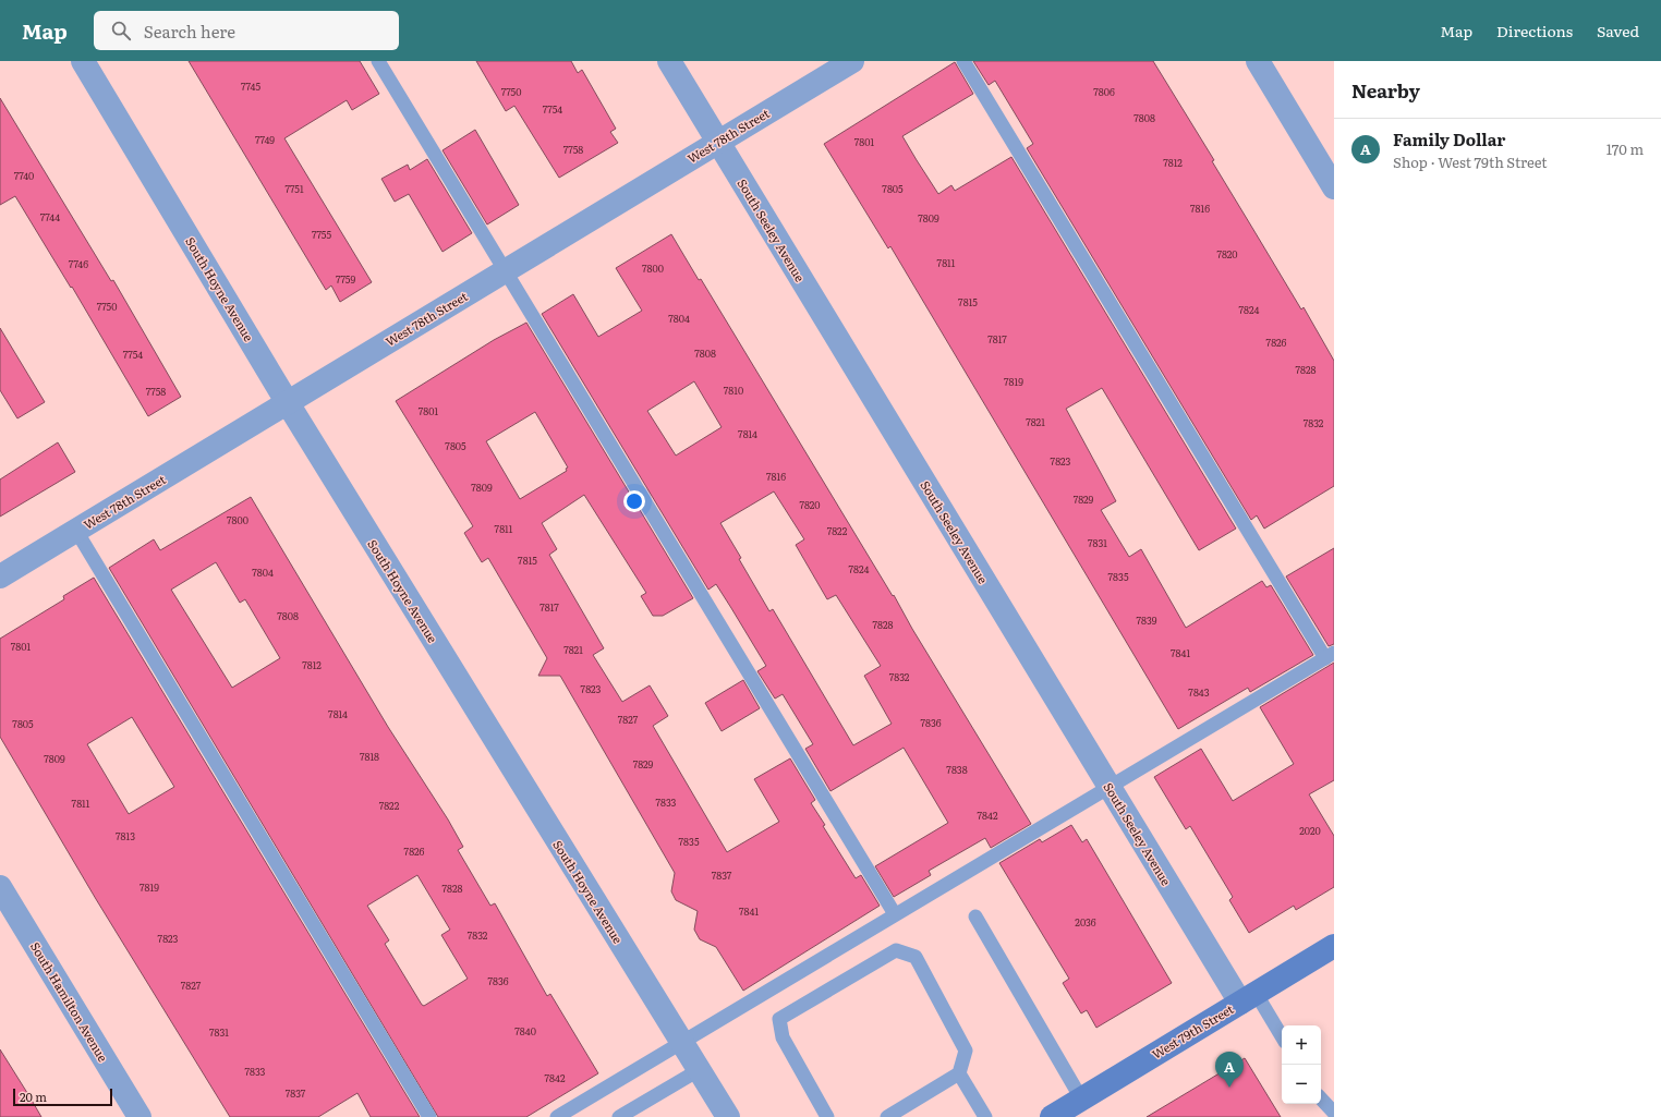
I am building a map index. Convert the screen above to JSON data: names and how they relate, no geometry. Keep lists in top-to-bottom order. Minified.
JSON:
{"streets":{"main road":["West 79th Street"],"street":["West 78th Street","South Seeley Avenue","South Hoyne Avenue","South Hamilton Avenue"]},"crossings":[["West 78th Street","South Seeley Avenue"],["West 78th Street","South Hoyne Avenue"],["South Seeley Avenue","West 79th Street"]],"house_numbers":["7745","7750","7806","7754","7808","7749","7801","7758","7812","7740","7751","7805","7816","7744","7809","7755","7820","7811","7746","7800","7759","7815","7750","7824","7804","7817","7826","7808","7754","7828","7819","7810","7758","7801","7821","7832","7814","7805","7823","7816","7809","7829","7820","7800","7811","7822","7831","7815","7824","7804","7835","7817","7808","7839","7828","7801","7821","7841","7812","7832","7823","7843","7814","7827","7836","7805","7818","7809","7829","7838","7833","7811","7822","7842","2020","7813","7835","7826","7837","7819","7828","7841","2036","7832","7823","7836","7827","7840","7831","7833","7842","7837"],"scale_bar":"20 m","page":{"header":"Map","search":"Search here","nav":["Map","Directions","Saved"],"heading":"Nearby","list":[{"mark":"A","name":"Family Dollar","note":"Shop · West 79th Street","value":"170 m"}],"map_buttons":["+","−"],"pins":"A","scale":"20 m"}}
